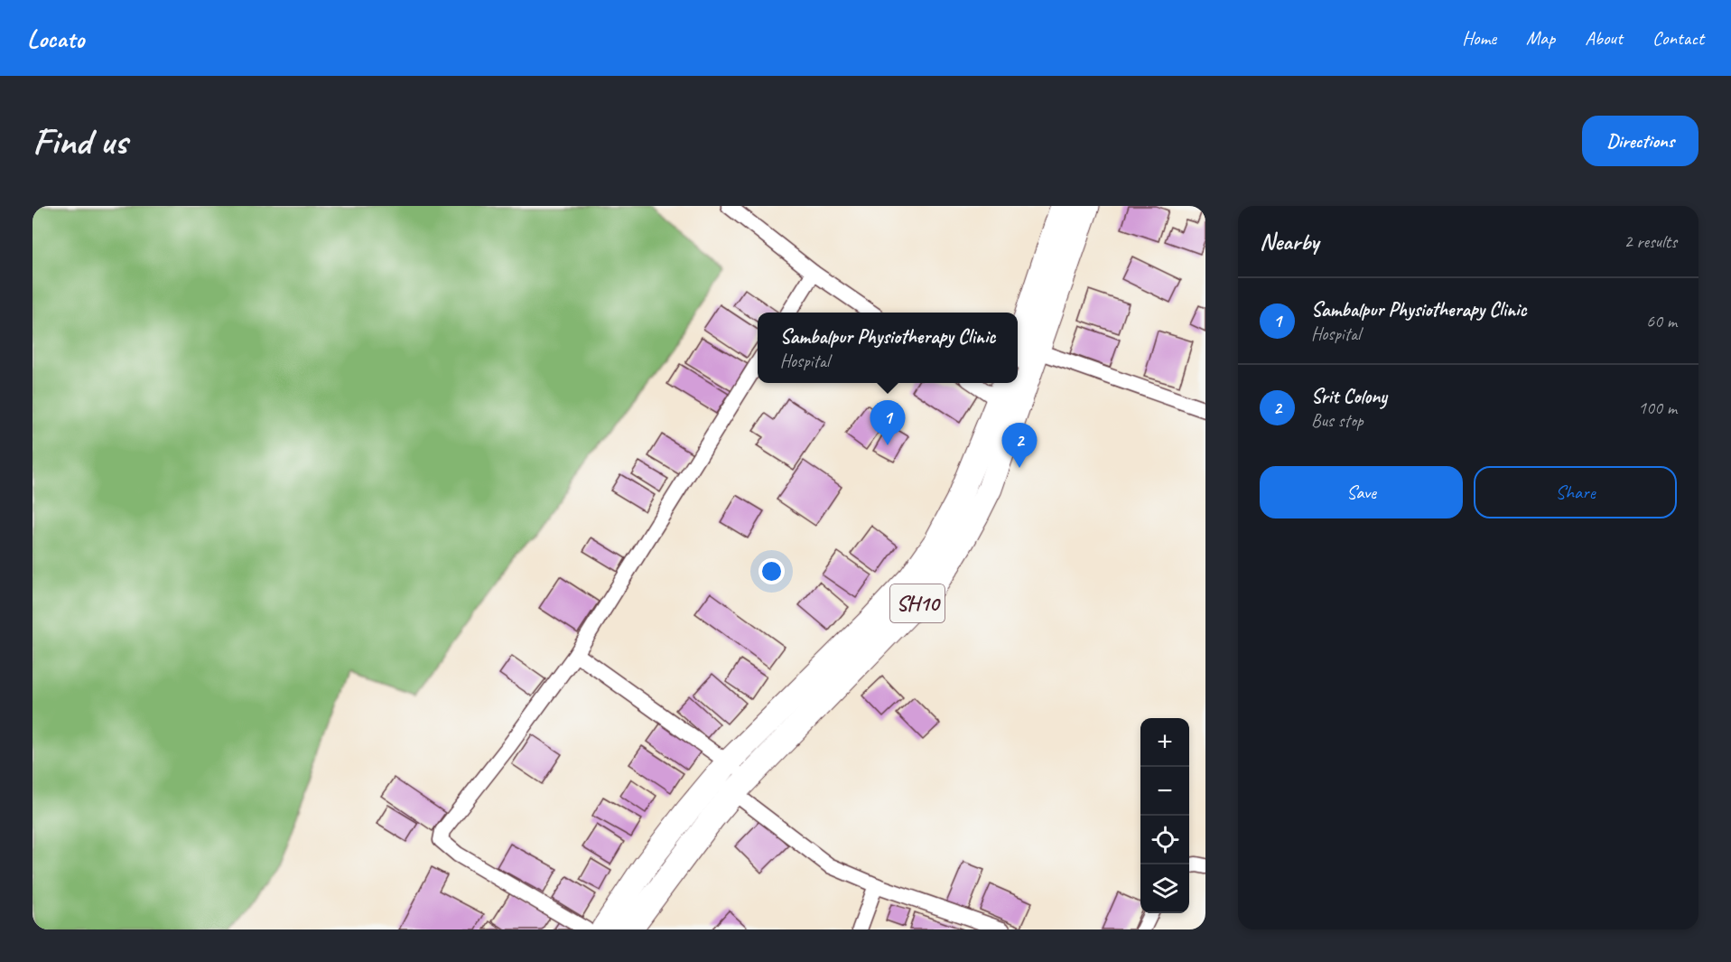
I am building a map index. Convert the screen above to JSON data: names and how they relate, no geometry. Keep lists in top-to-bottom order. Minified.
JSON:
{"streets":{"main road":["SH10"]},"page":{"header":"Locato","nav":["Home","Map","About","Contact"],"buttons":["Directions",["Save","Share"]],"title":"Find us","heading":["Nearby","2 results"],"list":[{"mark":"1","name":"Sambalpur Physiotherapy Clinic","note":"Hospital","value":"60 m"},{"mark":"2","name":"Srit Colony","note":"Bus stop","value":"100 m"}],"popup":["Sambalpur Physiotherapy Clinic","Hospital"],"pins":["1","2"],"map_buttons":["+","−"]}}
